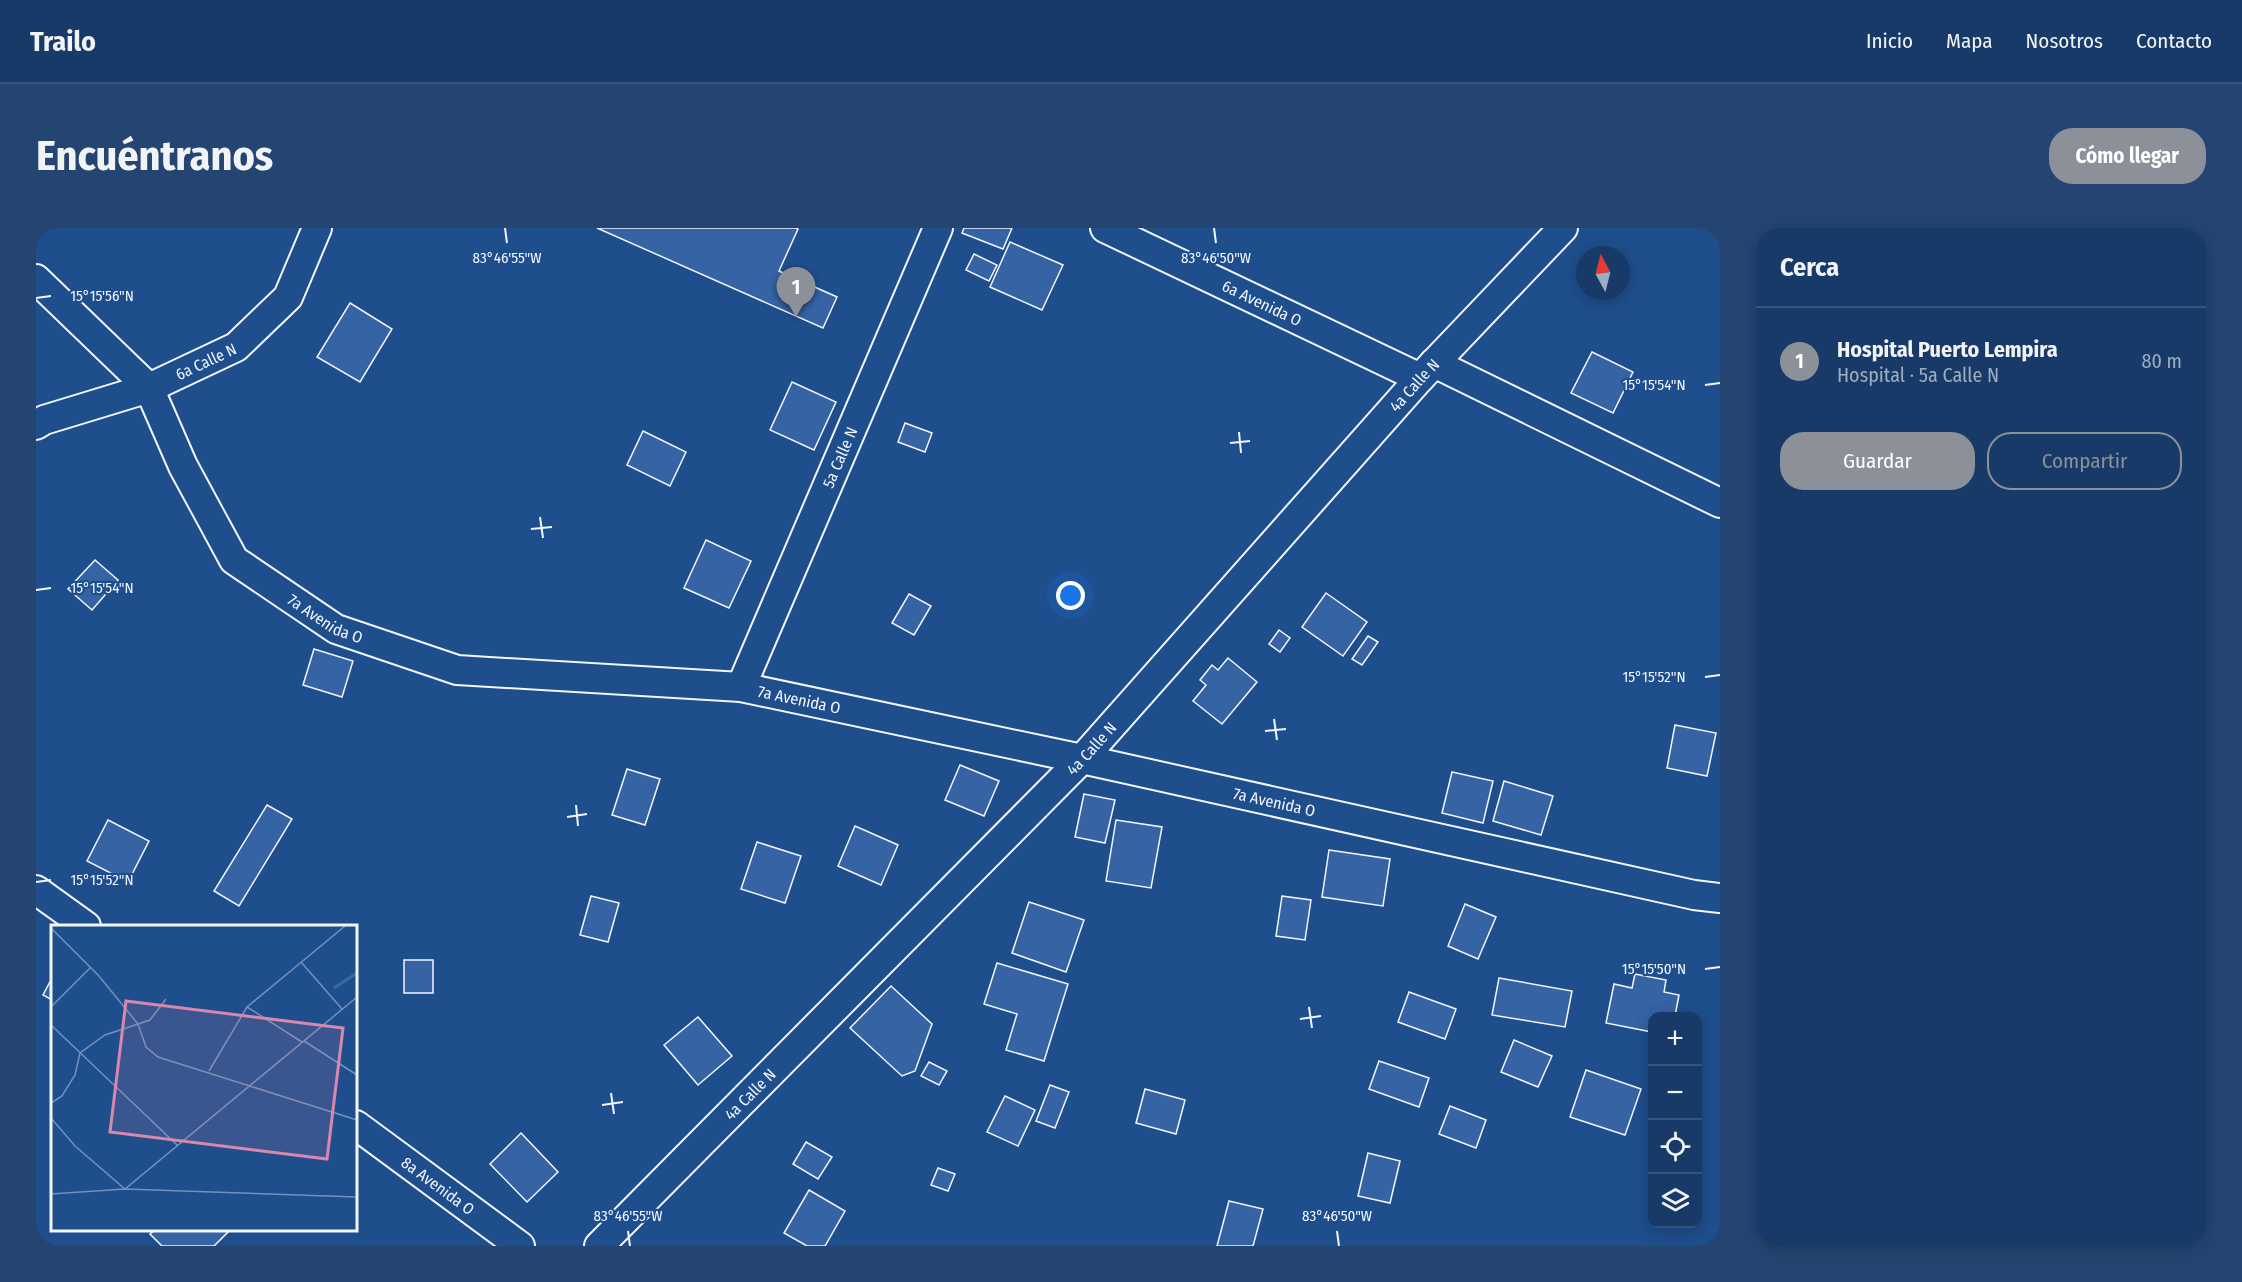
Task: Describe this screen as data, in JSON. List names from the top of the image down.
{
  "streets": {
    "street": [
      "6a Avenida O",
      "6a Calle N",
      "4a Calle N",
      "5a Calle N",
      "7a Avenida O",
      "8a Avenida O"
    ]
  },
  "crossings": [
    ["6a Avenida O", "4a Calle N"],
    ["6a Calle N", "7a Avenida O"],
    ["4a Calle N", "7a Avenida O"],
    ["5a Calle N", "7a Avenida O"]
  ],
  "north": "top",
  "page": {
    "header": "Trailo",
    "nav": [
      "Inicio",
      "Mapa",
      "Nosotros",
      "Contacto"
    ],
    "buttons": [
      "Cómo llegar",
      ["Guardar", "Compartir"]
    ],
    "title": "Encuéntranos",
    "heading": "Cerca",
    "pins": "1",
    "list": [
      {
        "mark": "1",
        "name": "Hospital Puerto Lempira",
        "note": "Hospital · 5a Calle N",
        "value": "80 m"
      }
    ],
    "map_buttons": ["+", "−"]
  },
  "coordinates": [
    "83°46'55\"W",
    "83°46'50\"W",
    "15°15'56\"N",
    "15°15'54\"N",
    "15°15'52\"N",
    "15°15'50\"N"
  ]
}
